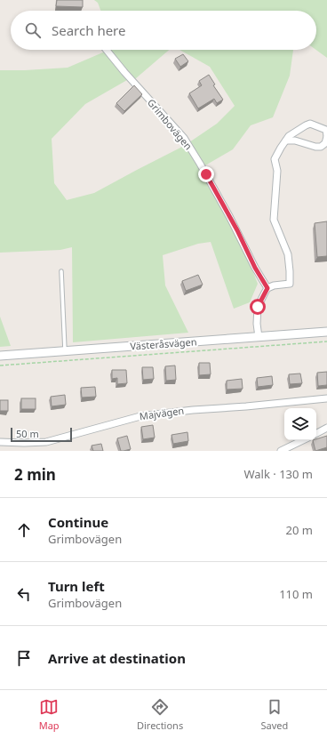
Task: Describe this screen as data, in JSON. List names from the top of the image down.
{
  "streets": {
    "street": ["Grimbovägen", "Västeråsvägen", "Majvägen"]
  },
  "scale_bar": "50 m",
  "page": {
    "search": "Search here",
    "scale": "50 m",
    "heading": ["2 min", "Walk · 130 m"],
    "list": [
      ["Continue", "Grimbovägen", "20 m"],
      ["Turn left", "Grimbovägen", "110 m"],
      "Arrive at destination"
    ],
    "nav": ["Map", "Directions", "Saved"]
  }
}
